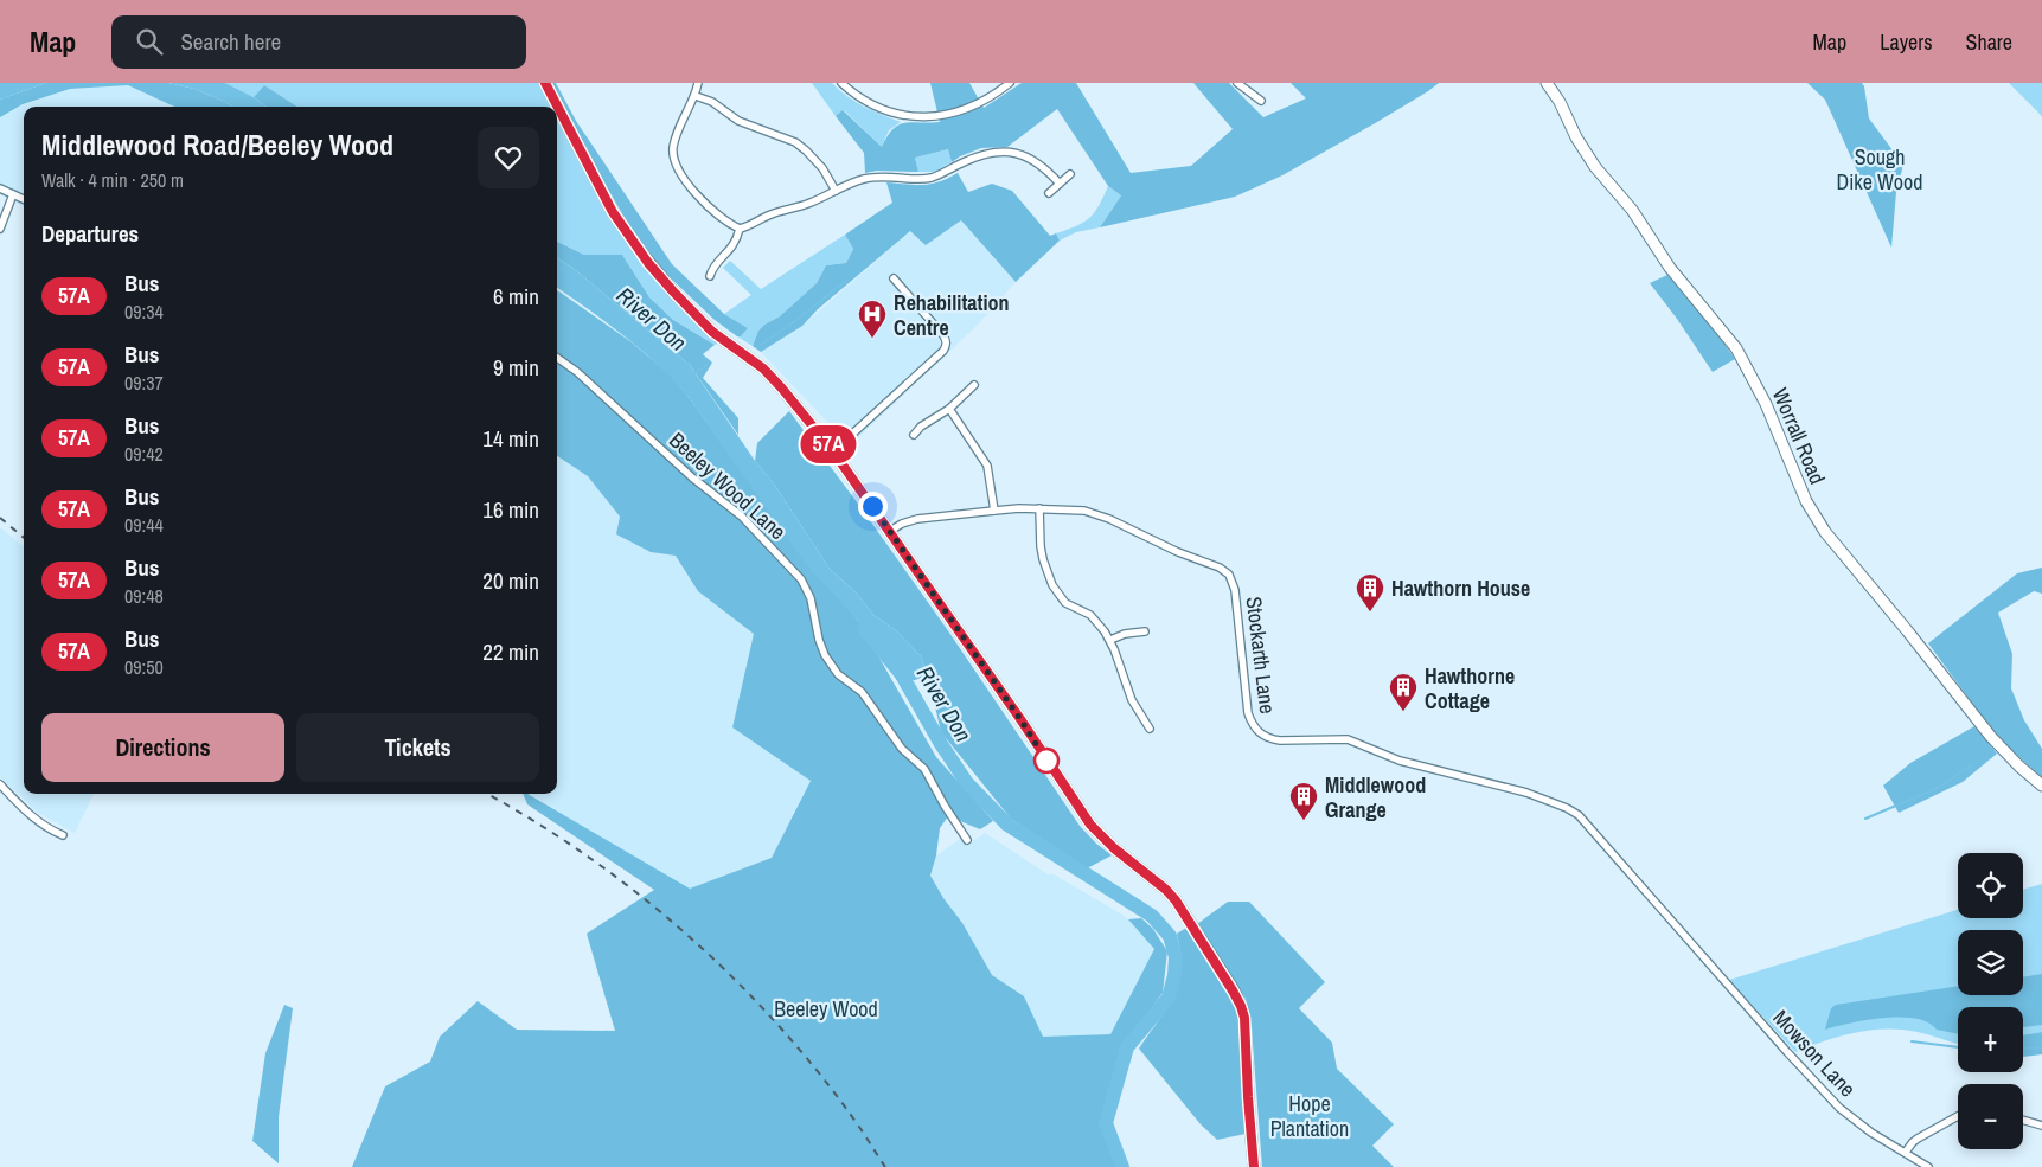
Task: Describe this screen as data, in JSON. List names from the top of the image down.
{
  "streets": {
    "main road": ["Worrall Road"],
    "street": ["Beeley Wood Lane", "Stockarth Lane", "Mowson Lane"]
  },
  "crossings": [
    ["Stockarth Lane", "Mowson Lane"]
  ],
  "water": ["River Don"],
  "parks": ["Sough Dike Wood", "Beeley Wood", "Hope Plantation"],
  "places": {
    "hospital": ["Rehabilitation Centre"],
    "building": ["Hawthorn House", "Hawthorne Cottage", "Middlewood Grange"]
  },
  "lines": ["bus line 57A"],
  "page": {
    "header": "Map",
    "search": "Search here",
    "nav": ["Map", "Layers", "Share"],
    "on_map": "57A",
    "heading": [
      ["Middlewood Road/Beeley Wood", "Walk · 4 min · 250 m"],
      "Departures"
    ],
    "list": [
      {
        "mark": "57A",
        "name": "Bus",
        "note": "09:34",
        "value": "6 min"
      },
      {
        "mark": "57A",
        "name": "Bus",
        "note": "09:37",
        "value": "9 min"
      },
      {
        "mark": "57A",
        "name": "Bus",
        "note": "09:42",
        "value": "14 min"
      },
      {
        "mark": "57A",
        "name": "Bus",
        "note": "09:44",
        "value": "16 min"
      },
      {
        "mark": "57A",
        "name": "Bus",
        "note": "09:48",
        "value": "20 min"
      },
      {
        "mark": "57A",
        "name": "Bus",
        "note": "09:50",
        "value": "22 min"
      }
    ],
    "buttons": ["Directions", "Tickets"],
    "map_buttons": ["+", "−"]
  }
}
